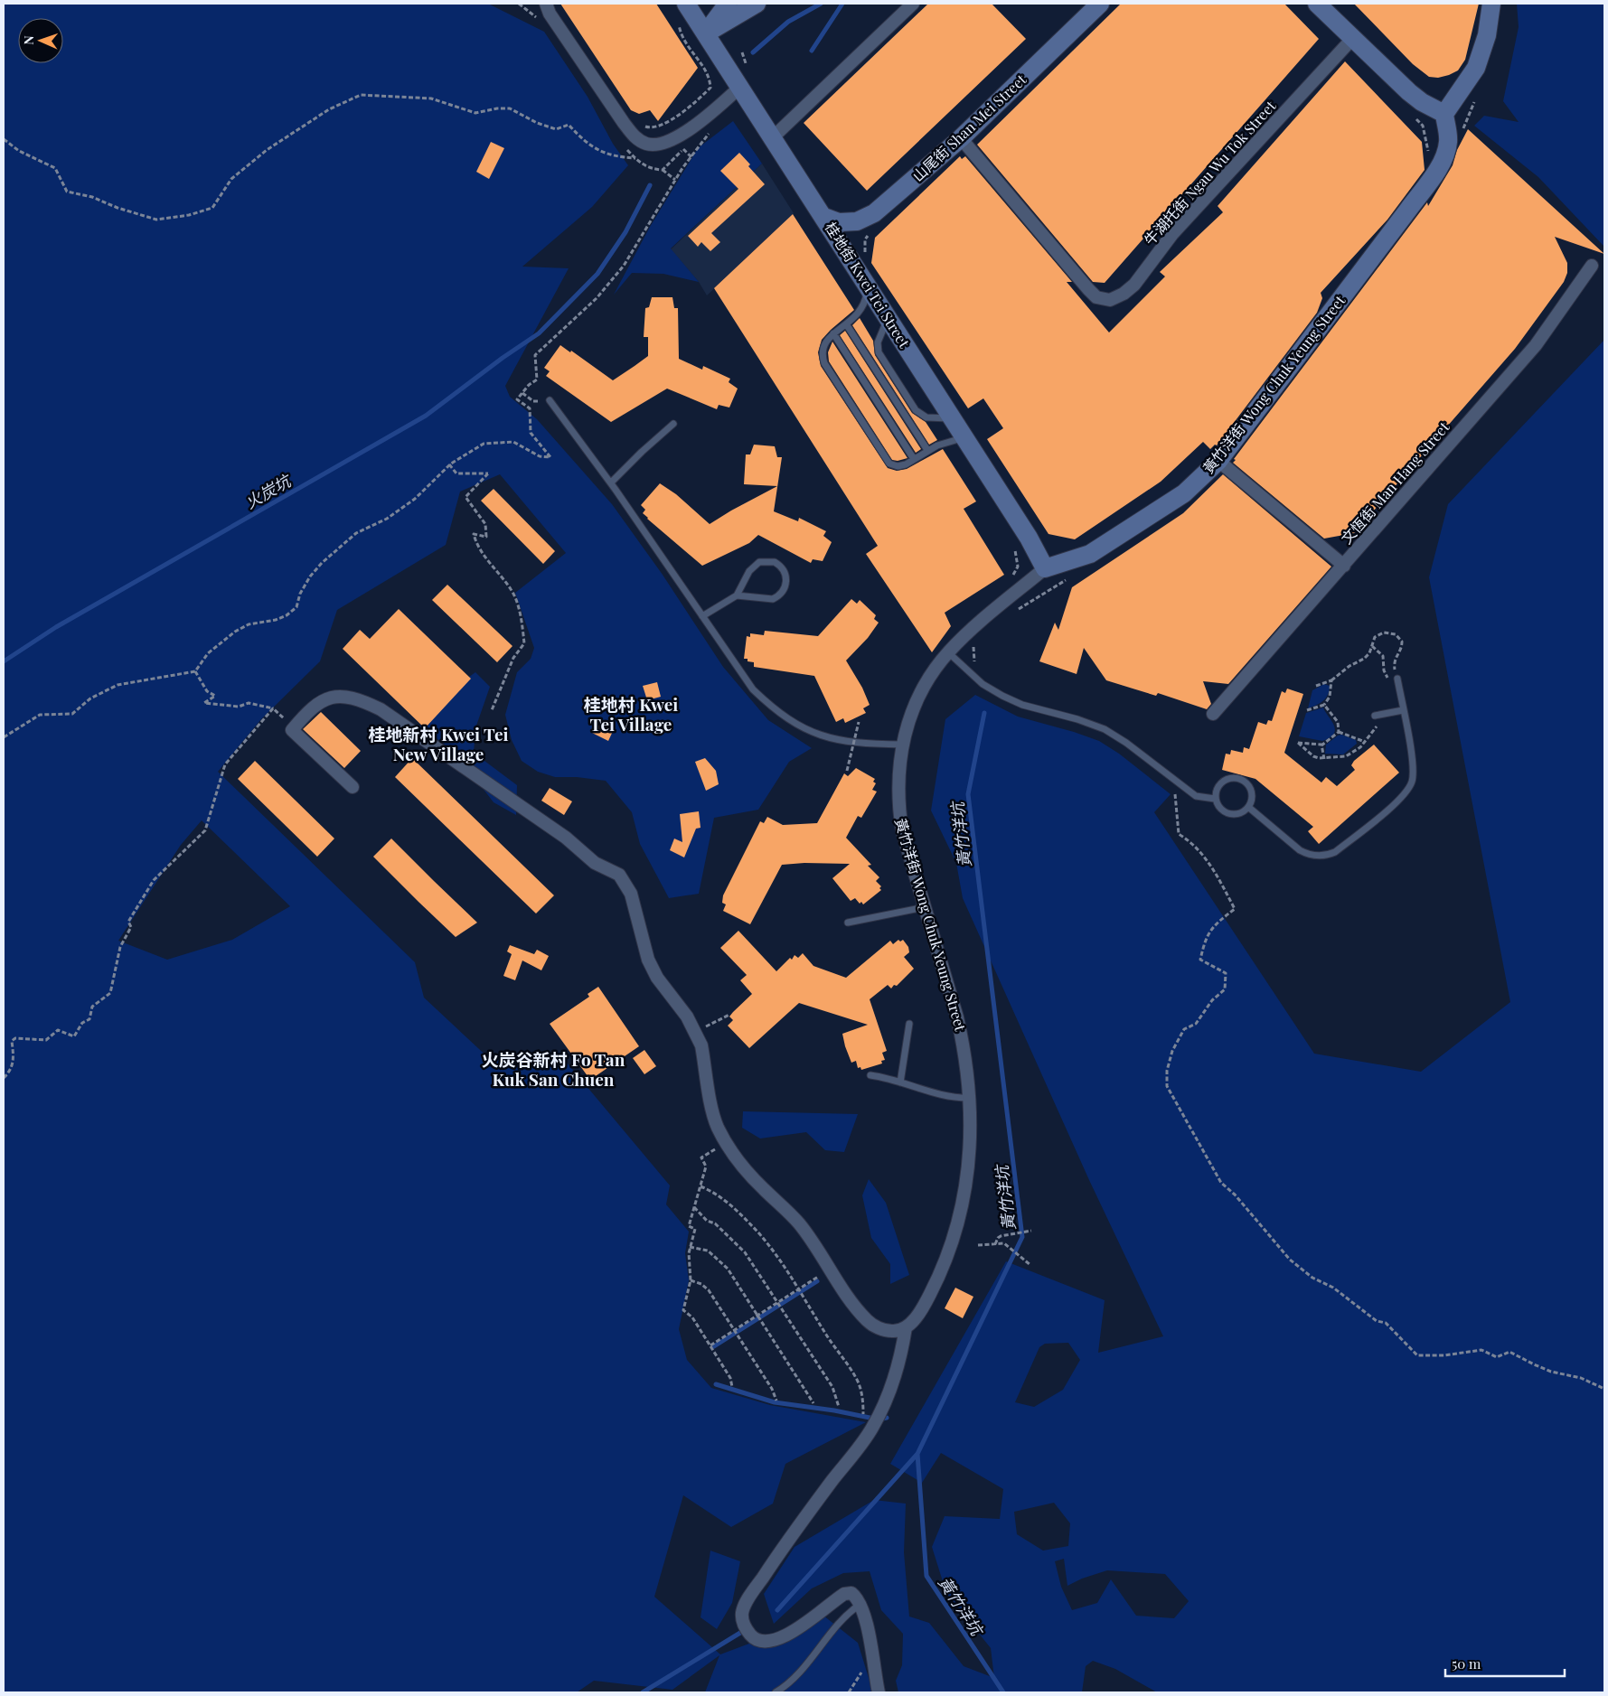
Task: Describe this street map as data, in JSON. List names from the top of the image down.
{
  "streets": {
    "street": [
      "山尾街 Shan Mei Street",
      "牛湖托街 Ngau Wu Tok Street",
      "桂地街 Kwei Tei Street",
      "黃竹洋街 Wong Chuk Yeung Street",
      "文恆街 Man Hang Street"
    ]
  },
  "crossings": [
    ["山尾街 Shan Mei Street", "牛湖托街 Ngau Wu Tok Street"],
    ["山尾街 Shan Mei Street", "桂地街 Kwei Tei Street"],
    ["桂地街 Kwei Tei Street", "黃竹洋街 Wong Chuk Yeung Street"]
  ],
  "districts": ["桂地村 Kwei Tei Village", "桂地新村 Kwei Tei New Village", "火炭谷新村 Fo Tan Kuk San Chuen"],
  "water": ["火炭坑", "黃竹洋坑"],
  "scale_bar": "50 m",
  "north": "left"
}
